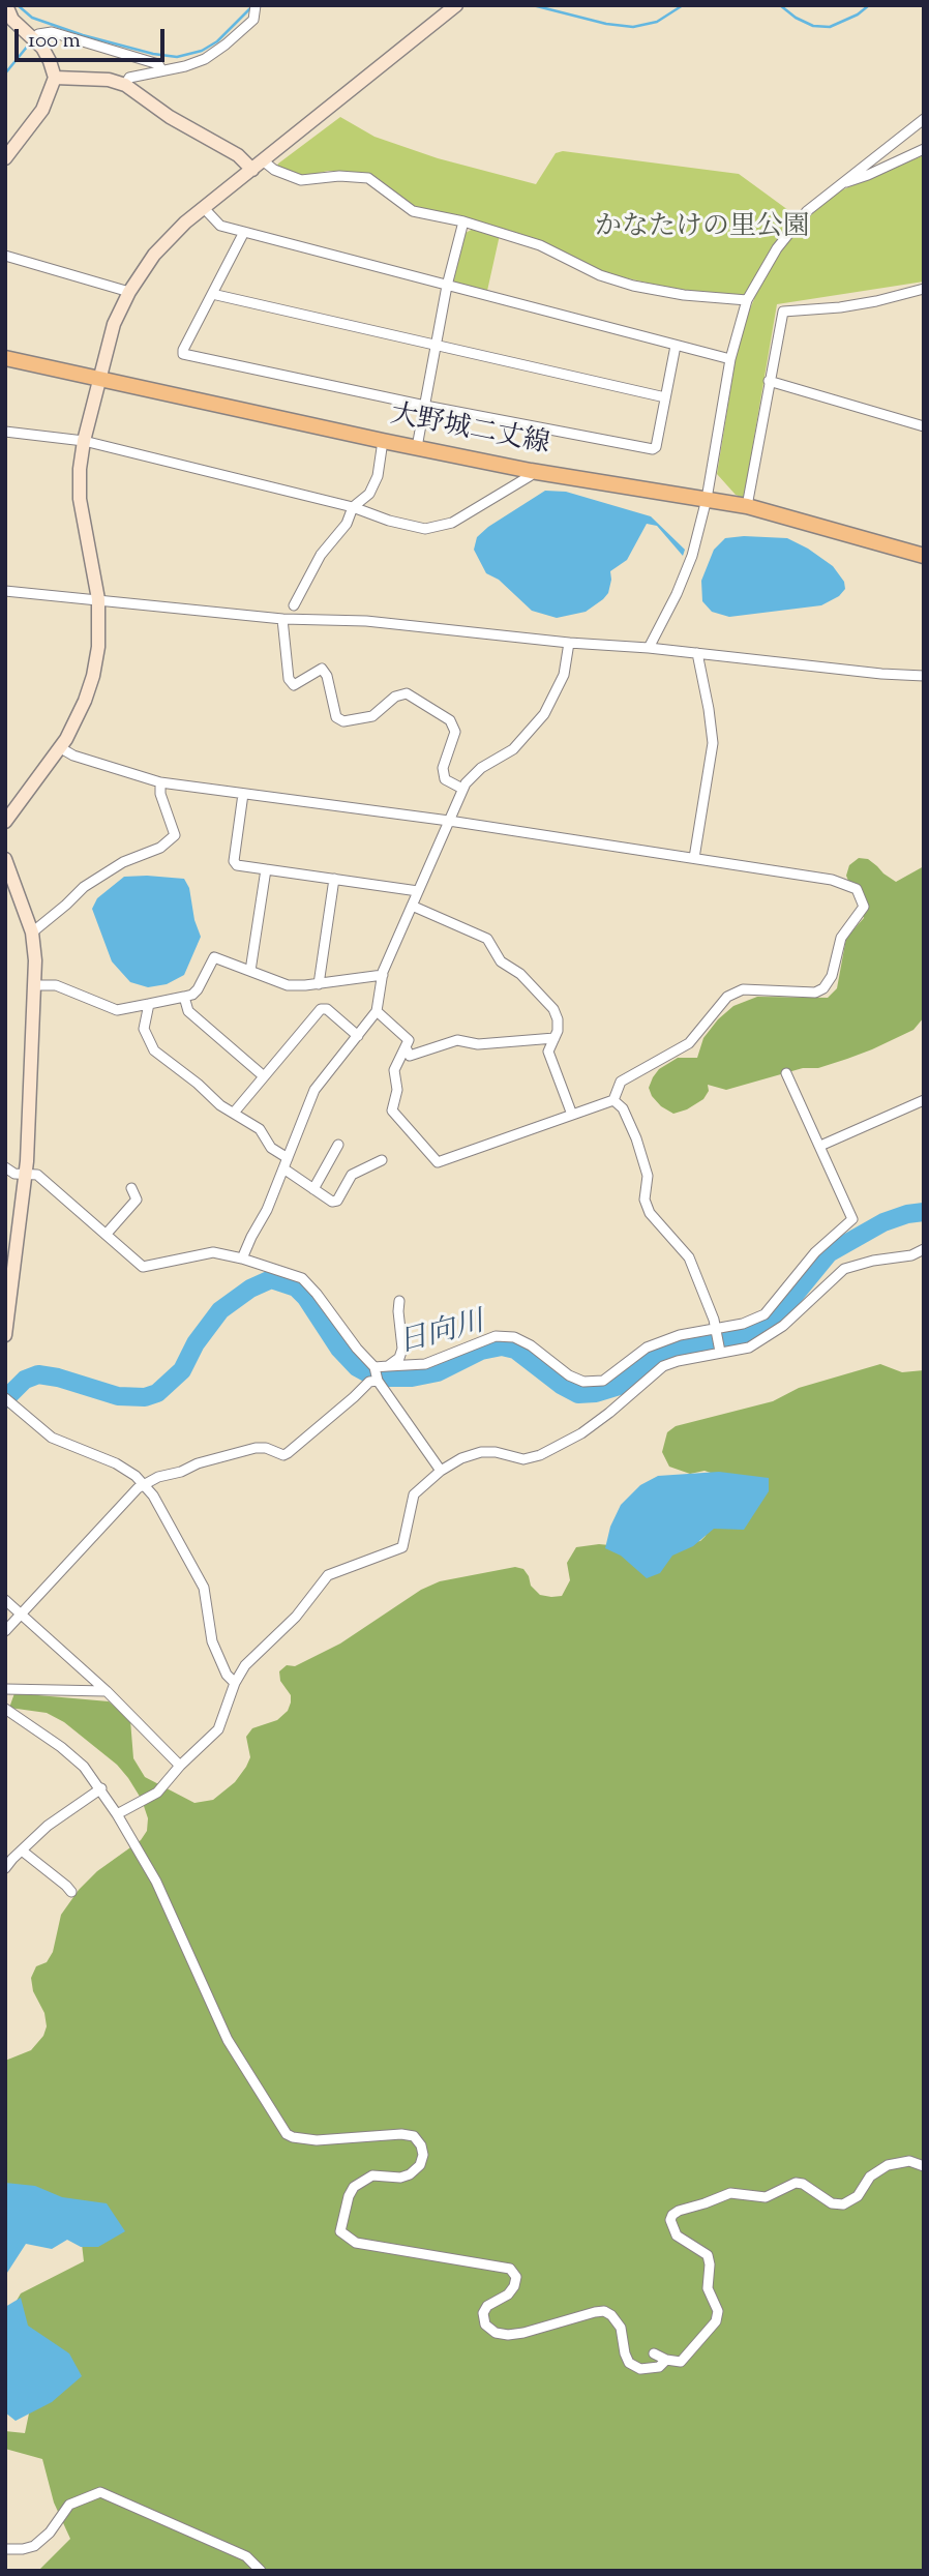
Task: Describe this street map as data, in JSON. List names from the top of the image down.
{
  "streets": {
    "main road": ["大野城二丈線"]
  },
  "water": ["日向川"],
  "parks": ["かなたけの里公園"],
  "scale_bar": "100 m"
}
